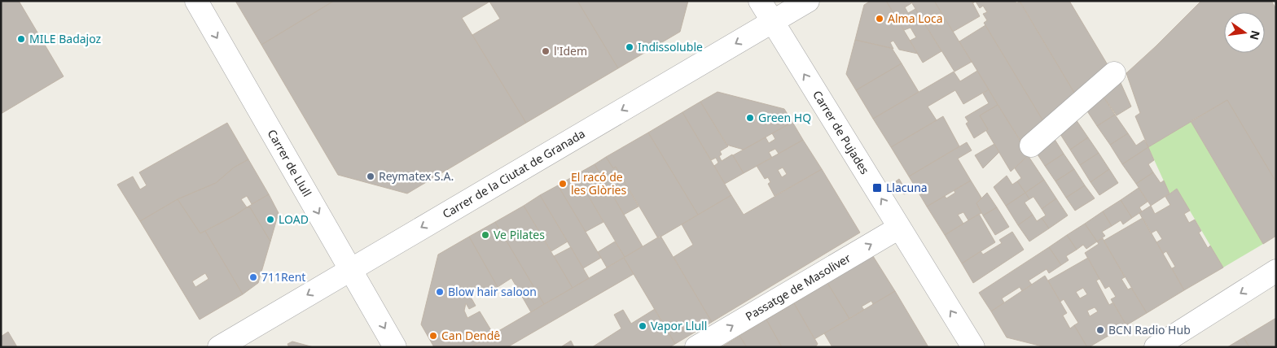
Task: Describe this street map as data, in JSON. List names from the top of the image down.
{
  "streets": {
    "street": [
      "Carrer de Pujades",
      "Carrer de Llull",
      "Carrer de la Ciutat de Granada",
      "Passatge de Masoliver"
    ]
  },
  "crossings": [
    ["Carrer de Pujades", "Carrer de la Ciutat de Granada"],
    ["Carrer de Pujades", "Passatge de Masoliver"],
    ["Carrer de Llull", "Carrer de la Ciutat de Granada"]
  ],
  "one_way": [
    "Carrer de Pujades",
    "Carrer de Llull",
    "Carrer de la Ciutat de Granada",
    "Passatge de Masoliver"
  ],
  "places": {
    "other": [
      "Alma Loca",
      "MILE Badajoz",
      "Indissoluble",
      "l'Idem",
      "Green HQ",
      "Reymatex S.A.",
      "El racó de les Glòries",
      "LOAD",
      "Ve Pilates",
      "711Rent",
      "Blow hair saloon",
      "Vapor Llull",
      "BCN Radio Hub",
      "Can Dendê"
    ],
    "transit": ["Llacuna"]
  },
  "north": "right"
}
